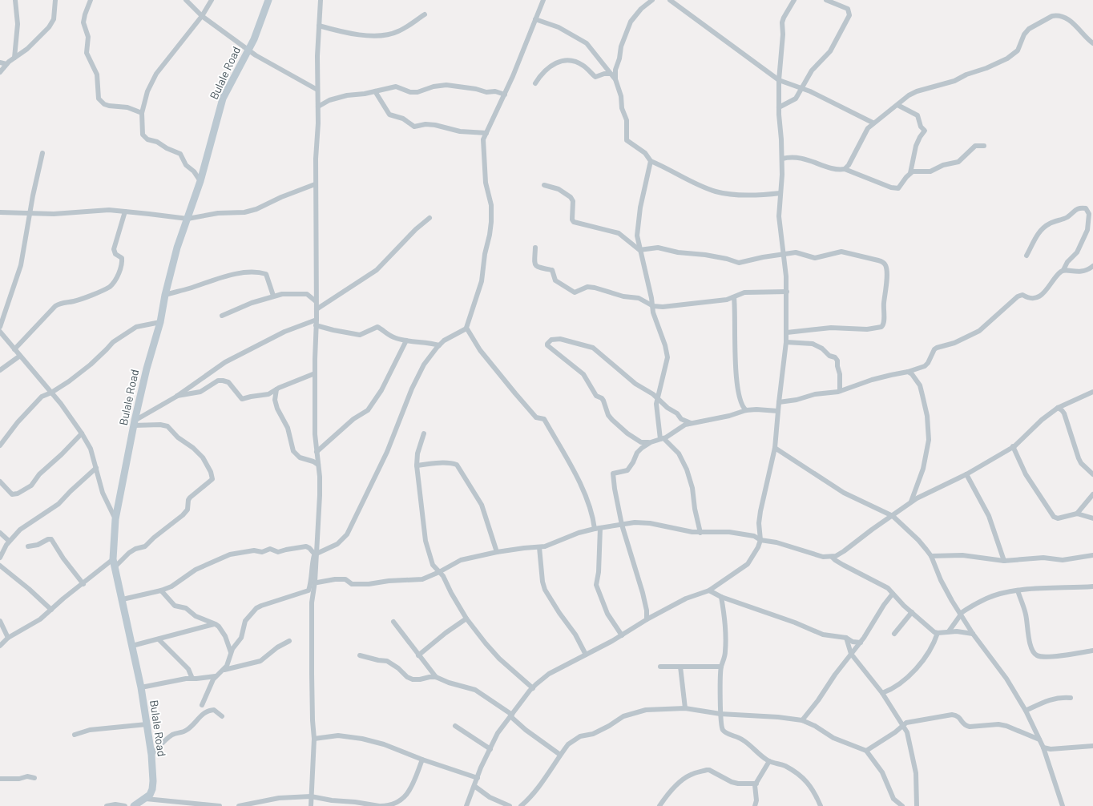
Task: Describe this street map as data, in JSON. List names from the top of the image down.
{
  "streets": {
    "street": ["Bulale Road"]
  }
}
